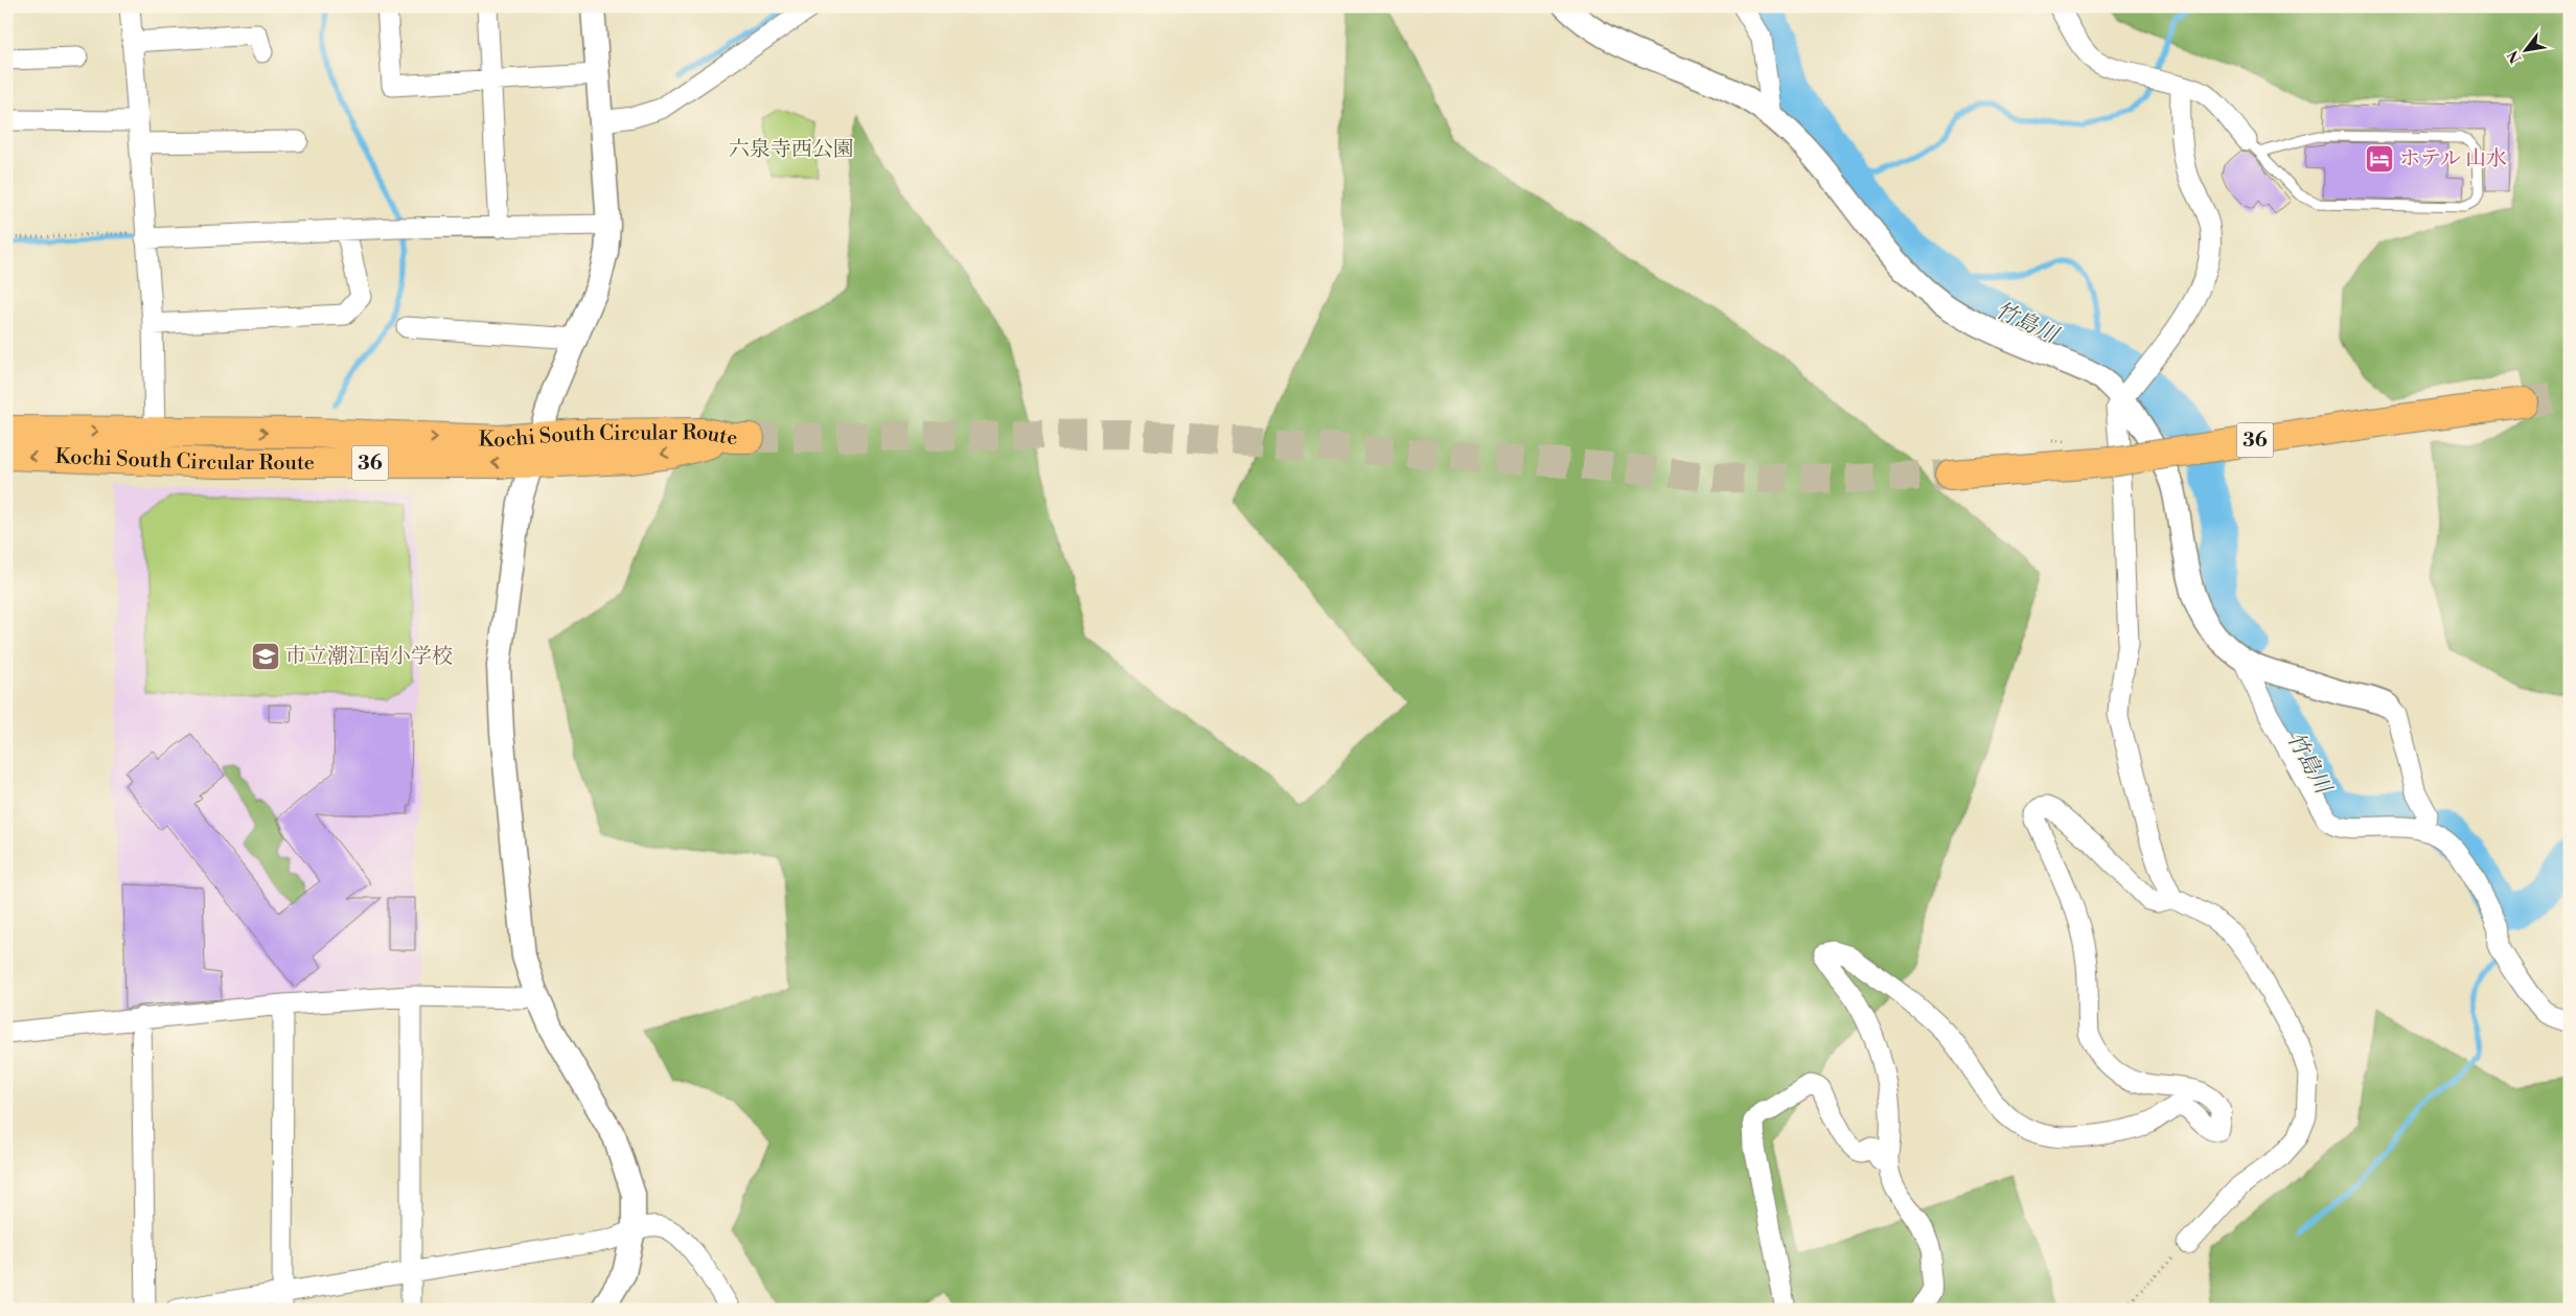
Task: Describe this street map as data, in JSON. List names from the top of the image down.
{
  "streets": {
    "main road": ["Kochi South Circular Route", "36"]
  },
  "water": ["竹島川"],
  "parks": ["六泉寺西公園"],
  "places": {
    "hotel": ["ホテル 山水"],
    "school or university": ["市立潮江南小学校"]
  },
  "north": "bottom left"
}
